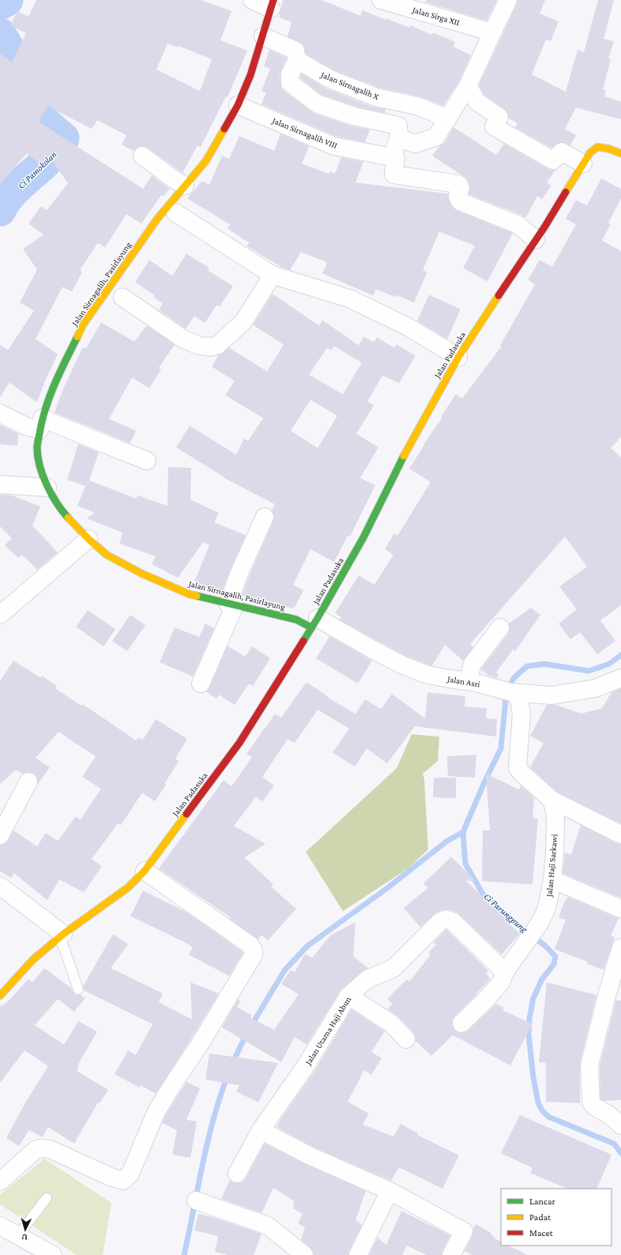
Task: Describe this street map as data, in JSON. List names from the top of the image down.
{
  "streets": {
    "street": [
      "Jalan Sirga XII",
      "Jalan Sirnagalih X",
      "Jalan Sirnagalih VIII",
      "Jalan Sirnagalih, Pasirlayung",
      "Jalan Padasuka",
      "Jalan Asri",
      "Jalan Haji Sarkawi",
      "Jalan Utama Haji Abun"
    ]
  },
  "crossings": [
    ["Jalan Sirnagalih X", "Jalan Sirnagalih, Pasirlayung"],
    ["Jalan Sirnagalih VIII", "Jalan Sirnagalih, Pasirlayung"],
    ["Jalan Sirnagalih, Pasirlayung", "Jalan Padasuka"],
    ["Jalan Sirnagalih, Pasirlayung", "Jalan Asri"],
    ["Jalan Padasuka", "Jalan Asri"],
    ["Jalan Haji Sarkawi", "Jalan Utama Haji Abun"]
  ],
  "water": ["Ci Pamokolan", "Ci Parungpung"],
  "legend": ["Lancar", "Padat", "Macet"],
  "north": "bottom"
}
